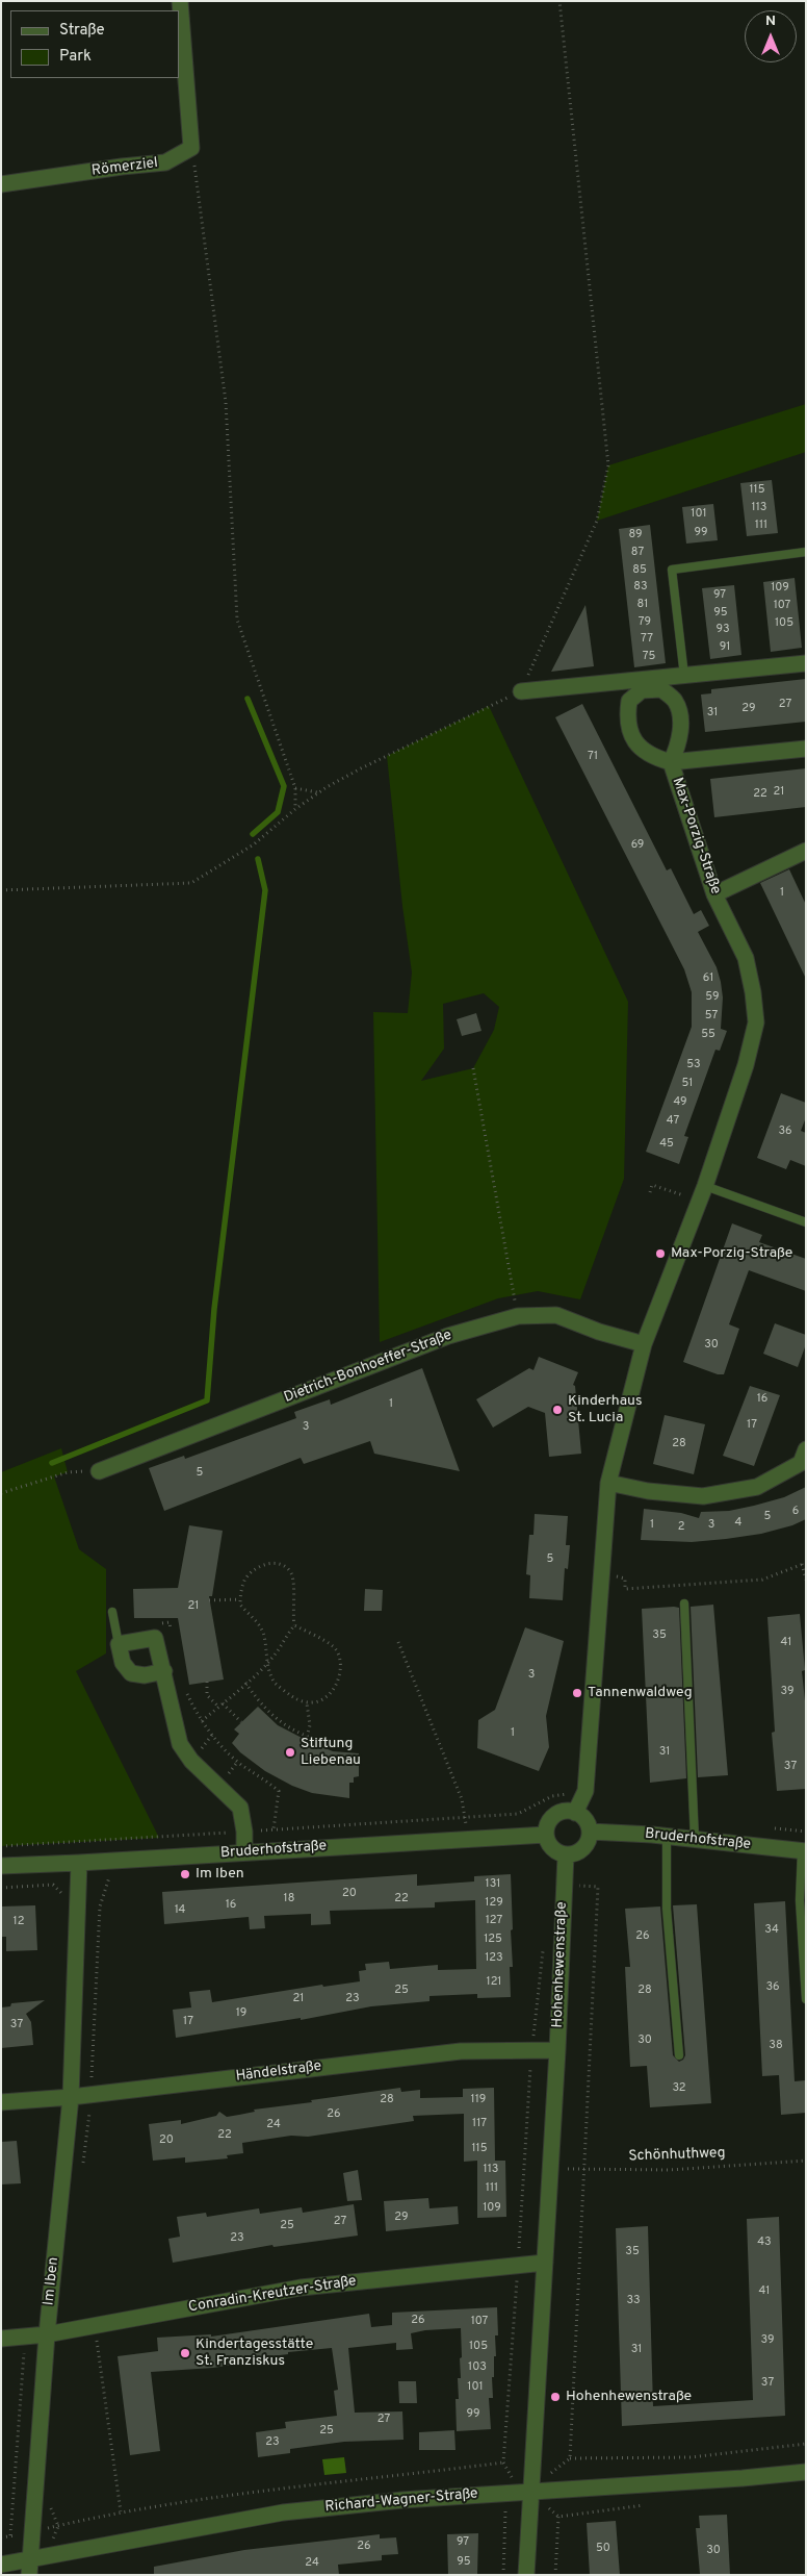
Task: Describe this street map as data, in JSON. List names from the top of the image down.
{
  "streets": {
    "street": [
      "Römerziel",
      "Max-Porzig-Straße",
      "Dietrich-Bonhoeffer-Straße",
      "Bruderhofstraße",
      "Hohenhewenstraße",
      "Händelstraße",
      "Im Iben",
      "Conradin-Kreutzer-Straße",
      "Richard-Wagner-Straße"
    ],
    "path": ["Schönhuthweg"]
  },
  "crossings": [
    ["Max-Porzig-Straße", "Dietrich-Bonhoeffer-Straße"],
    ["Max-Porzig-Straße", "Bruderhofstraße"],
    ["Max-Porzig-Straße", "Hohenhewenstraße"],
    ["Bruderhofstraße", "Hohenhewenstraße"],
    ["Bruderhofstraße", "Im Iben"],
    ["Hohenhewenstraße", "Händelstraße"],
    ["Hohenhewenstraße", "Schönhuthweg"],
    ["Hohenhewenstraße", "Conradin-Kreutzer-Straße"],
    ["Hohenhewenstraße", "Richard-Wagner-Straße"],
    ["Händelstraße", "Im Iben"],
    ["Im Iben", "Conradin-Kreutzer-Straße"],
    ["Im Iben", "Richard-Wagner-Straße"]
  ],
  "places": [
    "Max-Porzig-Straße",
    "Kinderhaus St. Lucia",
    "Tannenwaldweg",
    "Stiftung Liebenau",
    "Im Iben",
    "Kindertagesstätte St. Franziskus",
    "Hohenhewenstraße"
  ],
  "house_numbers": [
    "115",
    "113",
    "101",
    "111",
    "99",
    "89",
    "87",
    "85",
    "83",
    "109",
    "97",
    "81",
    "107",
    "95",
    "79",
    "105",
    "93",
    "77",
    "91",
    "75",
    "27",
    "29",
    "31",
    "71",
    "21",
    "22",
    "69",
    "1",
    "61",
    "59",
    "57",
    "55",
    "53",
    "51",
    "49",
    "47",
    "36",
    "45",
    "30",
    "16",
    "1",
    "17",
    "3",
    "28",
    "5",
    "6",
    "5",
    "4",
    "1",
    "3",
    "2",
    "5",
    "21",
    "35",
    "41",
    "3",
    "39",
    "1",
    "31",
    "37",
    "131",
    "20",
    "18",
    "22",
    "129",
    "16",
    "14",
    "127",
    "12",
    "34",
    "26",
    "125",
    "123",
    "121",
    "36",
    "25",
    "28",
    "21",
    "23",
    "19",
    "17",
    "37",
    "30",
    "38",
    "32",
    "28",
    "119",
    "26",
    "117",
    "24",
    "22",
    "20",
    "115",
    "113",
    "111",
    "109",
    "29",
    "27",
    "25",
    "23",
    "43",
    "35",
    "41",
    "33",
    "26",
    "107",
    "39",
    "105",
    "31",
    "103",
    "37",
    "101",
    "99",
    "27",
    "25",
    "23",
    "97",
    "26",
    "50",
    "30",
    "95",
    "24"
  ],
  "legend": ["Straße", "Park"],
  "north": "top"
}
